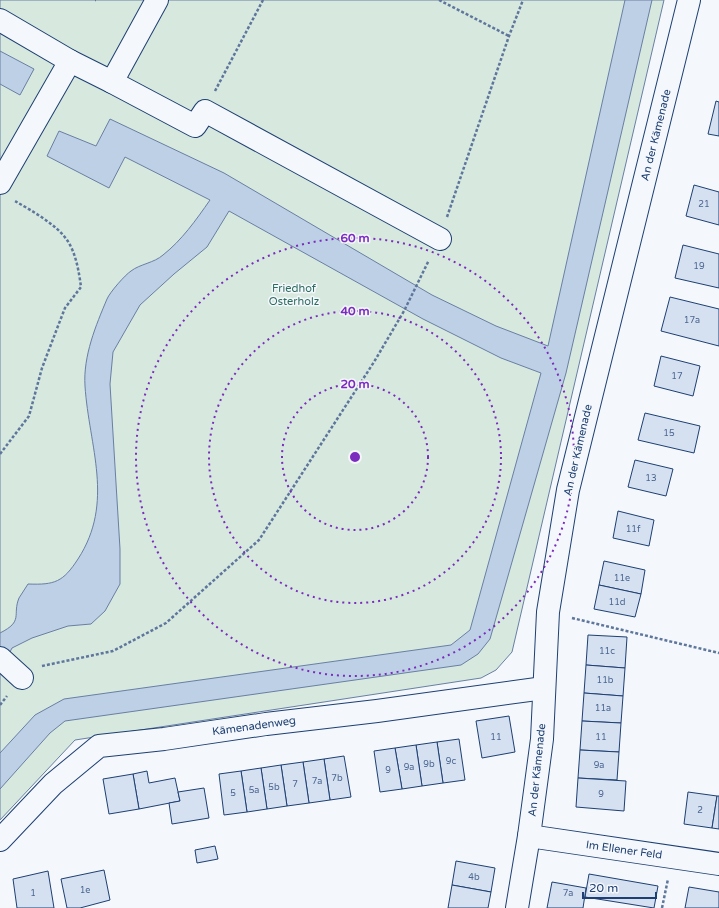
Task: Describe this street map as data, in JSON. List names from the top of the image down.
{
  "streets": {
    "street": ["An der Kämenade", "Kämenadenweg", "Im Ellener Feld"]
  },
  "crossings": [
    ["An der Kämenade", "Kämenadenweg"],
    ["An der Kämenade", "Im Ellener Feld"]
  ],
  "parks": ["Friedhof Osterholz"],
  "house_numbers": [
    "21",
    "19",
    "17a",
    "17",
    "15",
    "13",
    "11f",
    "11e",
    "11d",
    "11c",
    "11b",
    "11a",
    "11",
    "11",
    "9c",
    "9b",
    "9a",
    "9a",
    "9",
    "7b",
    "7a",
    "7",
    "5b",
    "5a",
    "5",
    "9",
    "2",
    "4b",
    "1e",
    "1",
    "7a"
  ],
  "scale_bar": "20 m",
  "rings": ["60 m", "40 m", "20 m"]
}
